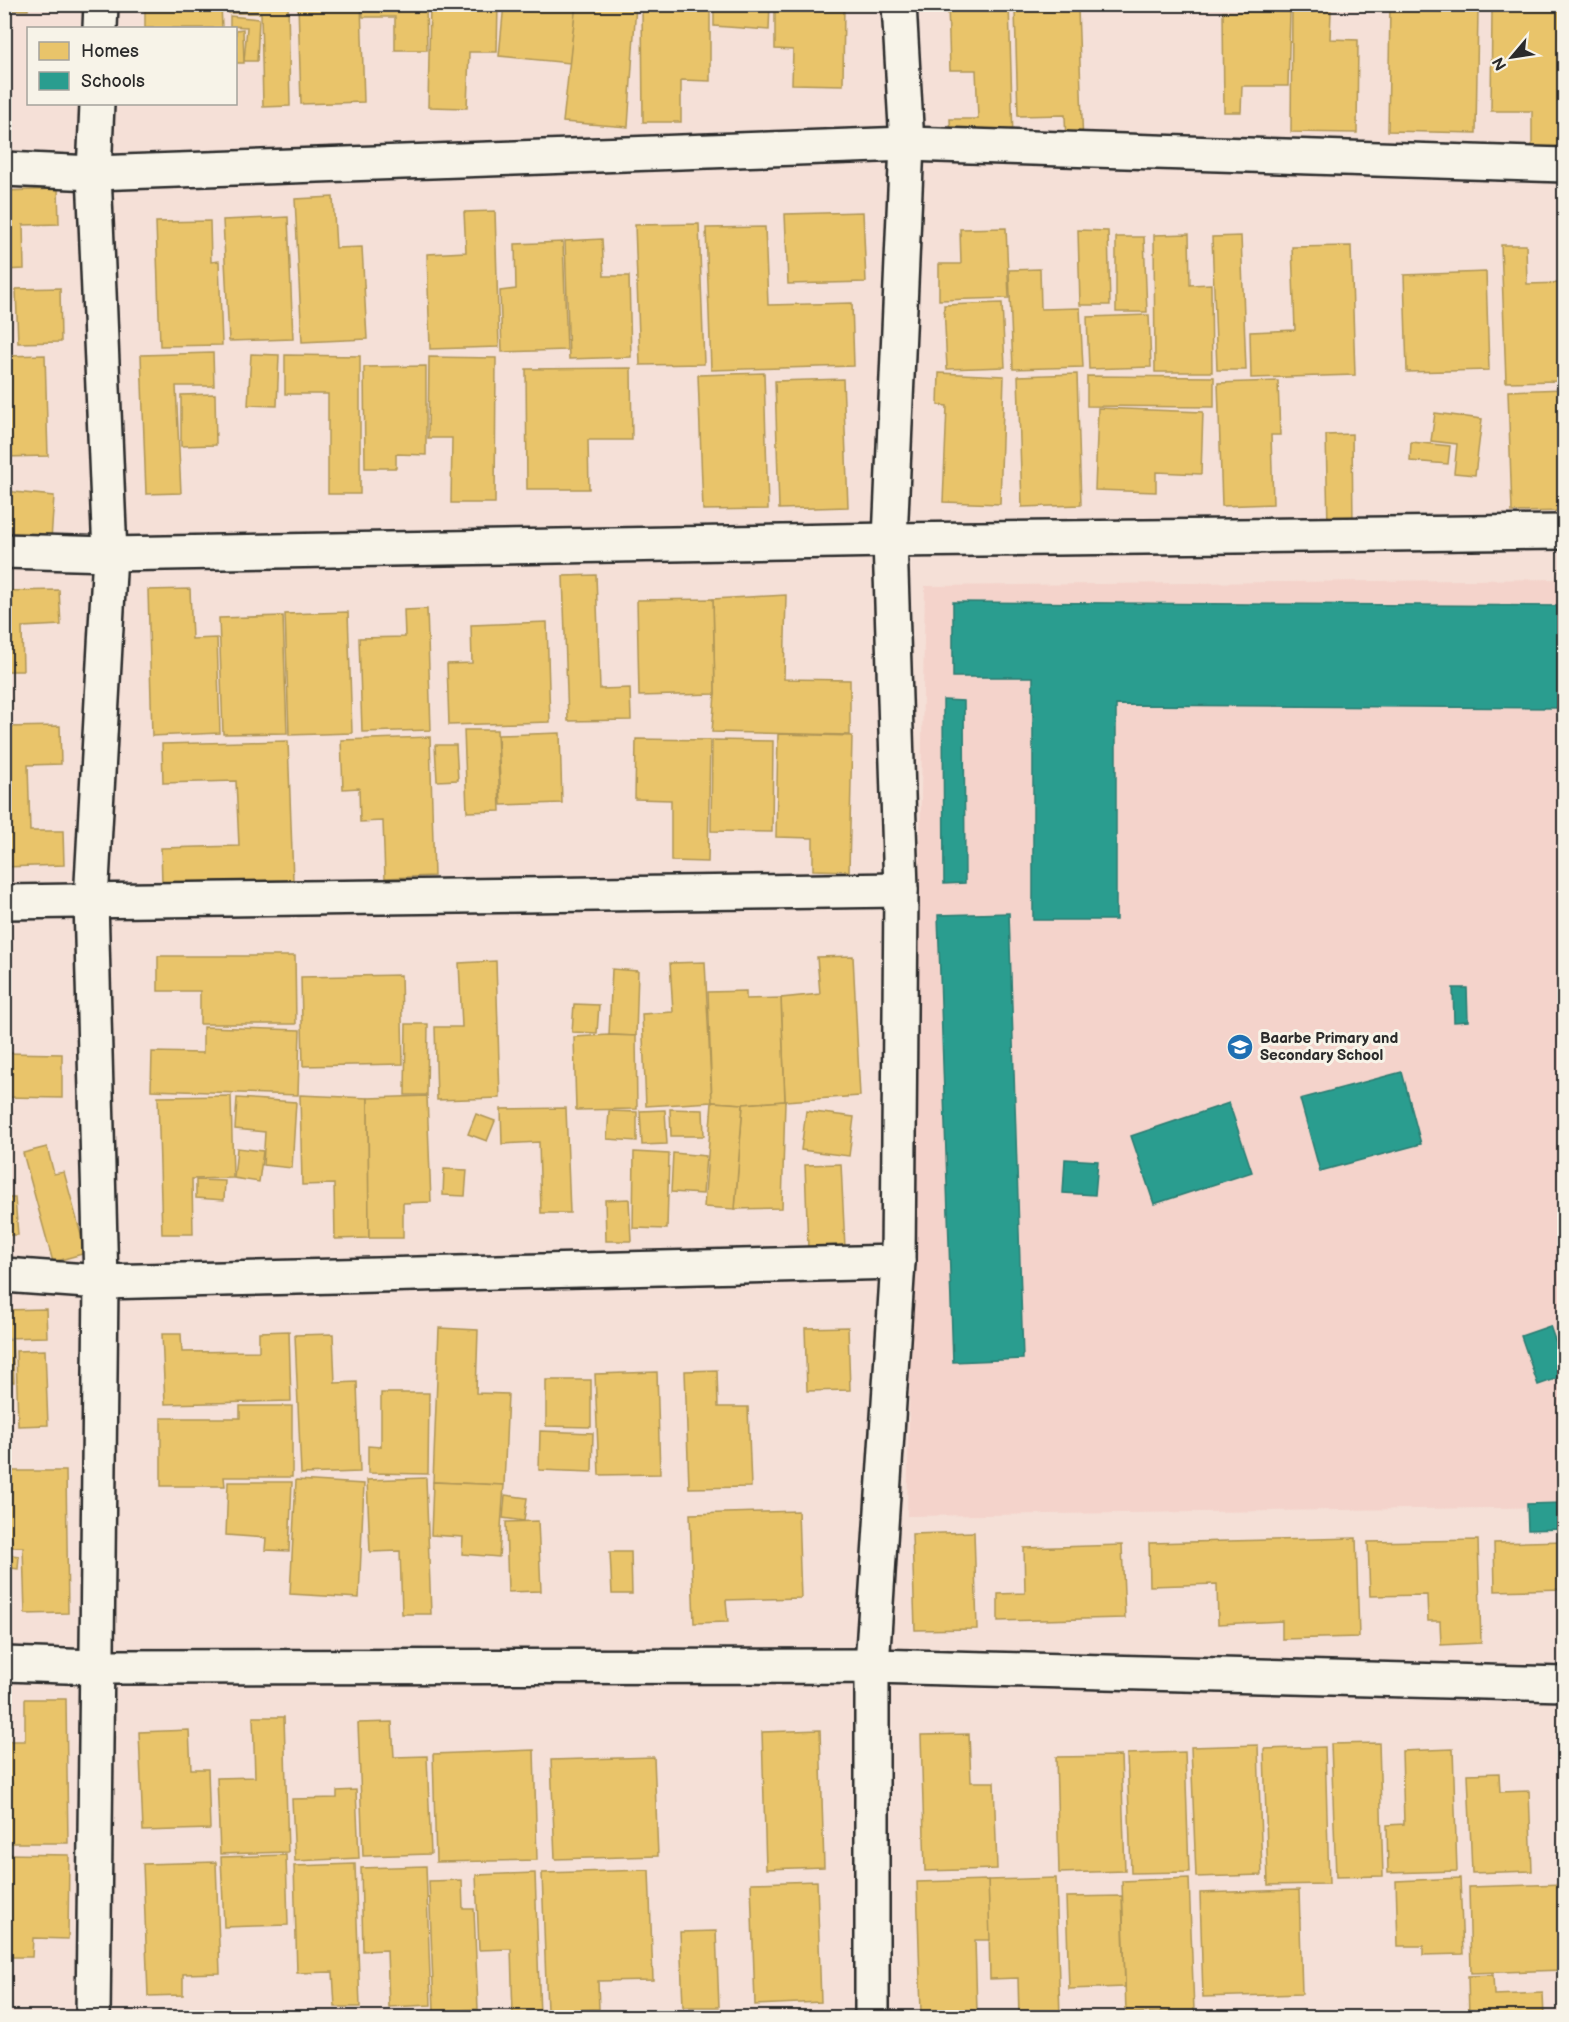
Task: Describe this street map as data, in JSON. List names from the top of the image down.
{
  "places": {
    "school or university": ["Baarbe Primary and Secondary School"]
  },
  "legend": ["Homes", "Schools"],
  "north": "bottom left"
}
